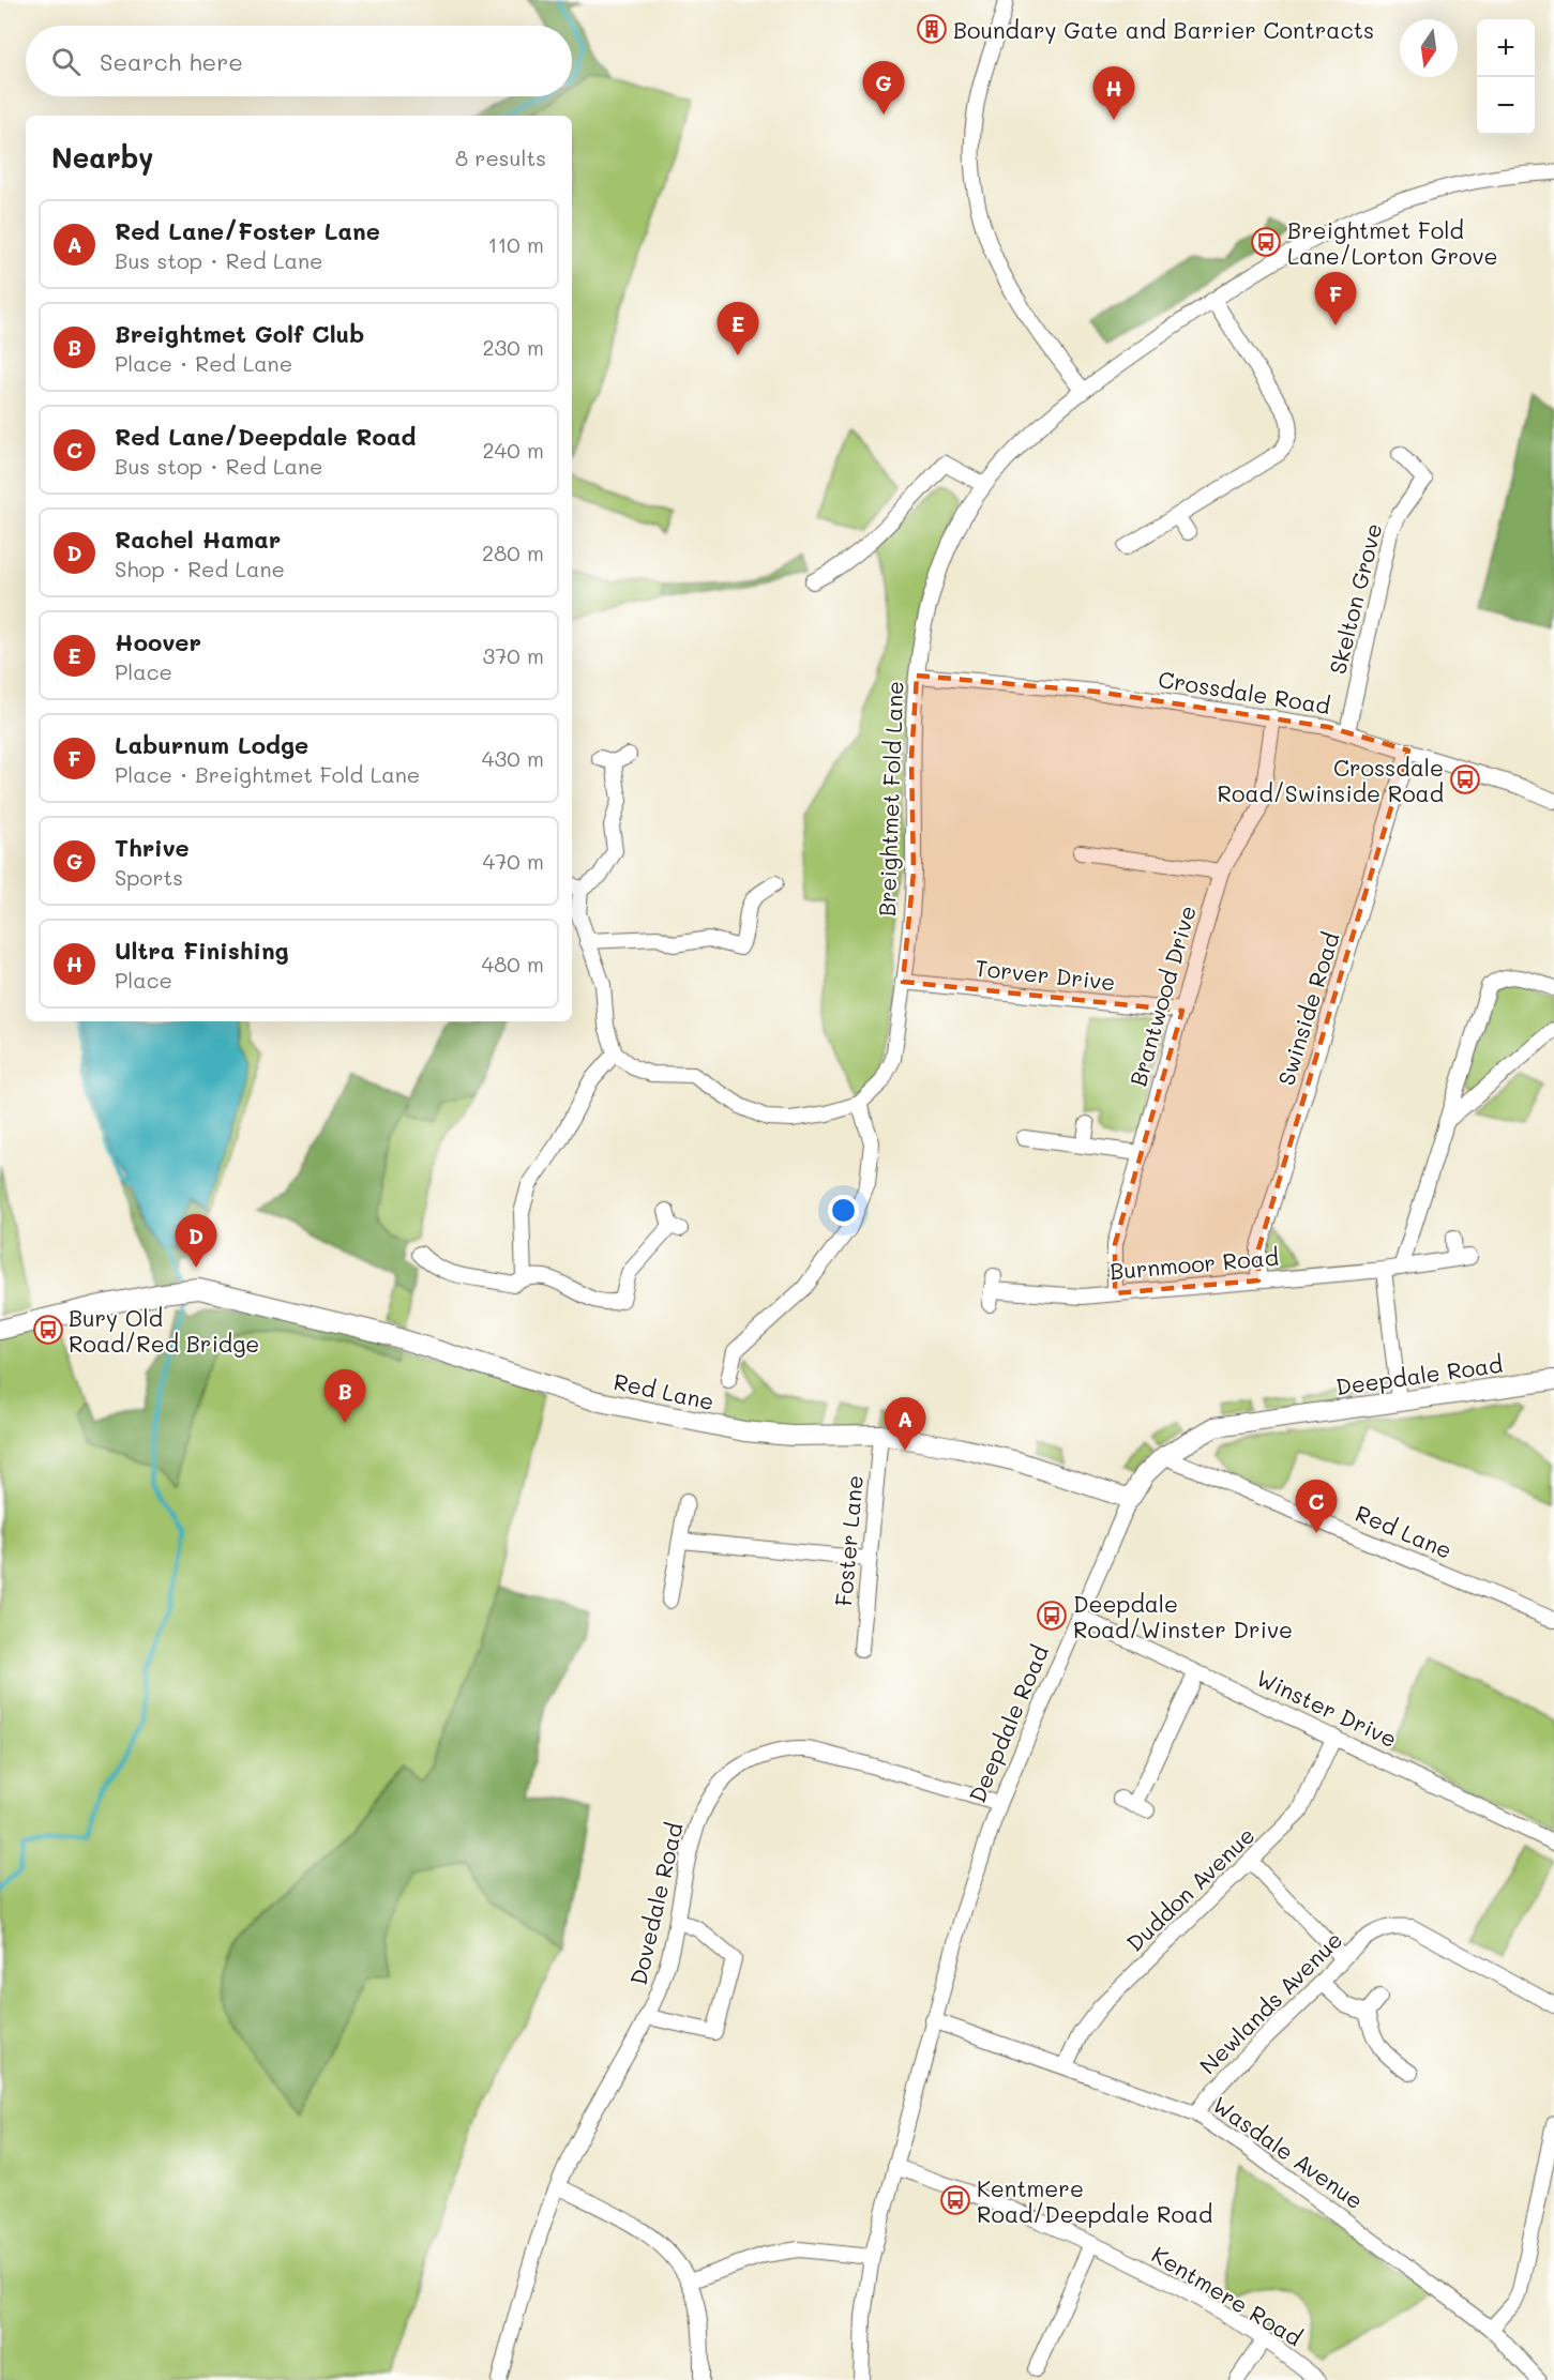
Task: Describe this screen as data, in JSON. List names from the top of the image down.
{
  "streets": {
    "street": [
      "Skelton Grove",
      "Crossdale Road",
      "Breightmet Fold Lane",
      "Torver Drive",
      "Brantwood Drive",
      "Swinside Road",
      "Burnmoor Road",
      "Deepdale Road",
      "Red Lane",
      "Foster Lane",
      "Winster Drive",
      "Duddon Avenue",
      "Dovedale Road",
      "Newlands Avenue",
      "Wasdale Avenue",
      "Kentmere Road"
    ]
  },
  "crossings": [
    ["Skelton Grove", "Crossdale Road"],
    ["Crossdale Road", "Breightmet Fold Lane"],
    ["Crossdale Road", "Brantwood Drive"],
    ["Crossdale Road", "Swinside Road"],
    ["Breightmet Fold Lane", "Torver Drive"],
    ["Torver Drive", "Brantwood Drive"],
    ["Brantwood Drive", "Burnmoor Road"],
    ["Swinside Road", "Burnmoor Road"],
    ["Deepdale Road", "Red Lane"],
    ["Deepdale Road", "Winster Drive"],
    ["Deepdale Road", "Dovedale Road"],
    ["Deepdale Road", "Wasdale Avenue"],
    ["Deepdale Road", "Kentmere Road"],
    ["Red Lane", "Foster Lane"],
    ["Winster Drive", "Duddon Avenue"],
    ["Duddon Avenue", "Wasdale Avenue"],
    ["Newlands Avenue", "Wasdale Avenue"]
  ],
  "places": {
    "building": ["Boundary Gate and Barrier Contracts"],
    "bus stop": [
      "Breightmet Fold Lane/Lorton Grove",
      "Crossdale Road/Swinside Road",
      "Bury Old Road/Red Bridge",
      "Deepdale Road/Winster Drive",
      "Kentmere Road/Deepdale Road"
    ]
  },
  "north": "bottom",
  "page": {
    "map_buttons": ["+", "−"],
    "search": "Search here",
    "pins": [
      "G",
      "H",
      "F",
      "E",
      "D",
      "B",
      "A",
      "C"
    ],
    "heading": ["Nearby", "8 results"],
    "list": [
      {
        "mark": "A",
        "name": "Red Lane/Foster Lane",
        "note": "Bus stop · Red Lane",
        "value": "110 m"
      },
      {
        "mark": "B",
        "name": "Breightmet Golf Club",
        "note": "Place · Red Lane",
        "value": "230 m"
      },
      {
        "mark": "C",
        "name": "Red Lane/Deepdale Road",
        "note": "Bus stop · Red Lane",
        "value": "240 m"
      },
      {
        "mark": "D",
        "name": "Rachel Hamar",
        "note": "Shop · Red Lane",
        "value": "280 m"
      },
      {
        "mark": "E",
        "name": "Hoover",
        "note": "Place",
        "value": "370 m"
      },
      {
        "mark": "F",
        "name": "Laburnum Lodge",
        "note": "Place · Breightmet Fold Lane",
        "value": "430 m"
      },
      {
        "mark": "G",
        "name": "Thrive",
        "note": "Sports",
        "value": "470 m"
      },
      {
        "mark": "H",
        "name": "Ultra Finishing",
        "note": "Place",
        "value": "480 m"
      }
    ]
  }
}
